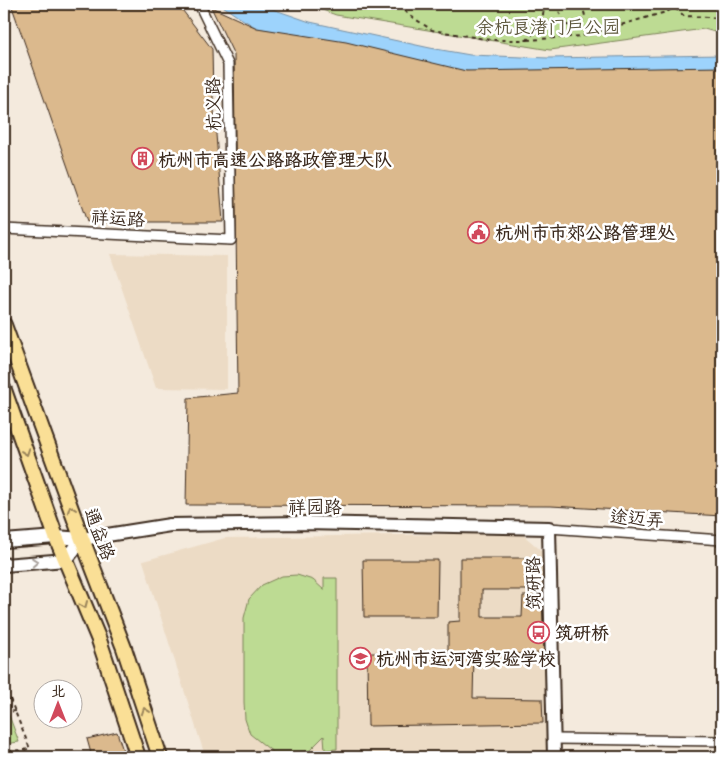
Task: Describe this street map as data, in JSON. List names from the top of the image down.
{
  "streets": {
    "main road": ["通益路"],
    "street": [
      "杭义路",
      "祥运路",
      "祥园路",
      "途迈弄",
      "筑研路"
    ]
  },
  "crossings": [
    ["杭义路", "祥运路"],
    ["祥园路", "途迈弄"],
    ["祥园路", "通益路"],
    ["祥园路", "筑研路"],
    ["途迈弄", "筑研路"]
  ],
  "parks": ["余杭良渚门户公园"],
  "places": {
    "building": ["杭州市高速公路路政管理大队"],
    "public building": ["杭州市市郊公路管理处"],
    "bus stop": ["筑研桥"],
    "school or university": ["杭州市运河湾实验学校"]
  },
  "north": "top"
}
